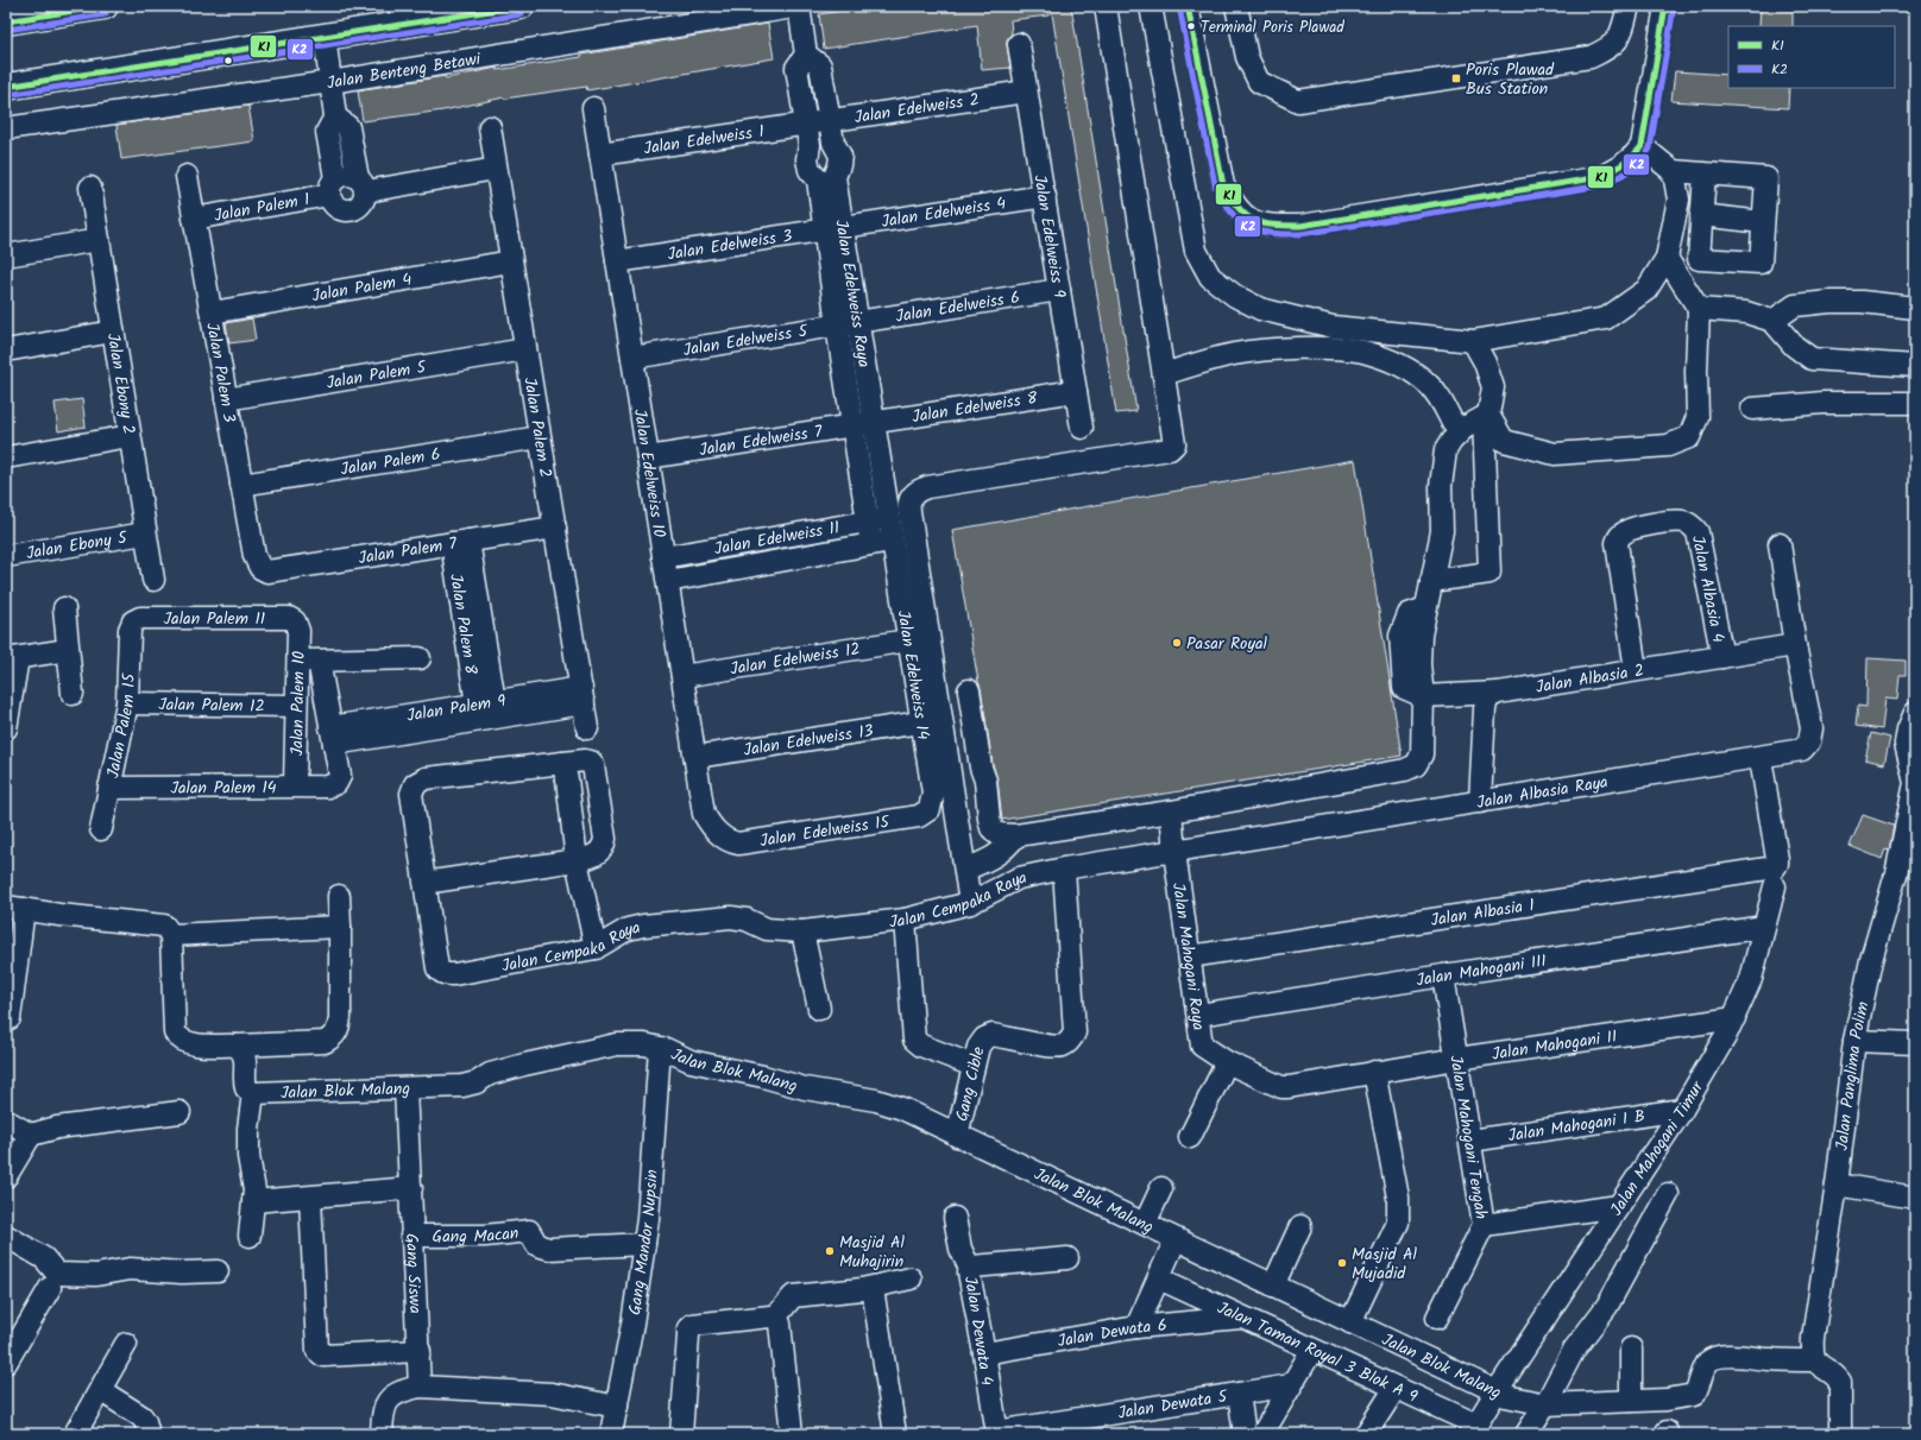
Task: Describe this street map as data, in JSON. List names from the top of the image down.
{
  "streets": {
    "street": [
      "Jalan Benteng Betawi",
      "Jalan Edelweiss 2",
      "Jalan Edelweiss 1",
      "Jalan Palem 1",
      "Jalan Edelweiss 4",
      "Jalan Edelweiss 9",
      "Jalan Edelweiss 3",
      "Jalan Palem 4",
      "Jalan Edelweiss Raya",
      "Jalan Edelweiss 6",
      "Jalan Edelweiss 5",
      "Jalan Palem 3",
      "Jalan Palem 5",
      "Jalan Ebony 2",
      "Jalan Edelweiss 8",
      "Jalan Palem 2",
      "Jalan Edelweiss 7",
      "Jalan Palem 6",
      "Jalan Edelweiss 10",
      "Jalan Edelweiss 11",
      "Jalan Ebony 5",
      "Jalan Palem 7",
      "Jalan Albasia 4",
      "Jalan Palem 11",
      "Jalan Palem 8",
      "Jalan Edelweiss 12",
      "Jalan Edelweiss 14",
      "Jalan Albasia 2",
      "Jalan Palem 10",
      "Jalan Palem 12",
      "Jalan Palem 9",
      "Jalan Palem 15",
      "Jalan Edelweiss 13",
      "Jalan Palem 14",
      "Jalan Albasia Raya",
      "Jalan Edelweiss 15",
      "Jalan Cempaka Raya",
      "Jalan Albasia 1",
      "Jalan Mahogani Raya",
      "Jalan Mahogani III",
      "Jalan Mahogani II",
      "Jalan Blok Malang",
      "Jalan Panglima Polim",
      "Gang Cible",
      "Jalan Mahogani I B",
      "Jalan Mahogani Tengah",
      "Jalan Mahogani Timur",
      "Gang Macan",
      "Gang Mandor Nupsin",
      "Gang Siswa",
      "Jalan Dewata 4",
      "Jalan Dewata 6",
      "Jalan Taman Royal 3 Blok A 9",
      "Jalan Dewata 5"
    ]
  },
  "crossings": [
    ["Jalan Benteng Betawi", "Jalan Edelweiss Raya"],
    ["Jalan Edelweiss 2", "Jalan Edelweiss 1"],
    ["Jalan Edelweiss 2", "Jalan Edelweiss 9"],
    ["Jalan Edelweiss 2", "Jalan Edelweiss Raya"],
    ["Jalan Edelweiss 1", "Jalan Edelweiss Raya"],
    ["Jalan Edelweiss 1", "Jalan Edelweiss 10"],
    ["Jalan Palem 1", "Jalan Palem 3"],
    ["Jalan Edelweiss 4", "Jalan Edelweiss 9"],
    ["Jalan Edelweiss 4", "Jalan Edelweiss 3"],
    ["Jalan Edelweiss 4", "Jalan Edelweiss Raya"],
    ["Jalan Edelweiss 9", "Jalan Edelweiss 6"],
    ["Jalan Edelweiss 9", "Jalan Edelweiss 8"],
    ["Jalan Edelweiss 3", "Jalan Edelweiss Raya"],
    ["Jalan Edelweiss 3", "Jalan Edelweiss 10"],
    ["Jalan Palem 4", "Jalan Palem 3"],
    ["Jalan Palem 4", "Jalan Palem 2"],
    ["Jalan Edelweiss Raya", "Jalan Edelweiss 6"],
    ["Jalan Edelweiss Raya", "Jalan Edelweiss 5"],
    ["Jalan Edelweiss Raya", "Jalan Edelweiss 8"],
    ["Jalan Edelweiss Raya", "Jalan Edelweiss 7"],
    ["Jalan Edelweiss Raya", "Jalan Edelweiss 11"],
    ["Jalan Edelweiss Raya", "Jalan Edelweiss 14"],
    ["Jalan Edelweiss 6", "Jalan Edelweiss 5"],
    ["Jalan Edelweiss 5", "Jalan Edelweiss 10"],
    ["Jalan Palem 3", "Jalan Palem 5"],
    ["Jalan Palem 3", "Jalan Palem 6"],
    ["Jalan Palem 3", "Jalan Palem 7"],
    ["Jalan Palem 5", "Jalan Palem 2"],
    ["Jalan Ebony 2", "Jalan Ebony 5"],
    ["Jalan Edelweiss 8", "Jalan Edelweiss 7"],
    ["Jalan Palem 2", "Jalan Palem 6"],
    ["Jalan Palem 2", "Jalan Palem 7"],
    ["Jalan Palem 2", "Jalan Palem 9"],
    ["Jalan Edelweiss 7", "Jalan Edelweiss 10"],
    ["Jalan Edelweiss 10", "Jalan Edelweiss 11"],
    ["Jalan Edelweiss 10", "Jalan Edelweiss 12"],
    ["Jalan Edelweiss 10", "Jalan Edelweiss 13"],
    ["Jalan Edelweiss 10", "Jalan Edelweiss 15"],
    ["Jalan Edelweiss 11", "Jalan Edelweiss 14"],
    ["Jalan Palem 7", "Jalan Palem 8"],
    ["Jalan Albasia 4", "Jalan Albasia 2"],
    ["Jalan Palem 11", "Jalan Palem 10"],
    ["Jalan Palem 11", "Jalan Palem 15"],
    ["Jalan Palem 8", "Jalan Palem 9"],
    ["Jalan Edelweiss 12", "Jalan Edelweiss 14"],
    ["Jalan Edelweiss 14", "Jalan Edelweiss 13"],
    ["Jalan Edelweiss 14", "Jalan Edelweiss 15"],
    ["Jalan Albasia 2", "Jalan Albasia Raya"],
    ["Jalan Palem 10", "Jalan Palem 12"],
    ["Jalan Palem 10", "Jalan Palem 9"],
    ["Jalan Palem 10", "Jalan Palem 14"],
    ["Jalan Palem 12", "Jalan Palem 15"],
    ["Jalan Palem 15", "Jalan Palem 14"],
    ["Jalan Albasia Raya", "Jalan Cempaka Raya"],
    ["Jalan Albasia Raya", "Jalan Mahogani Raya"],
    ["Jalan Albasia Raya", "Jalan Mahogani Timur"],
    ["Jalan Cempaka Raya", "Jalan Mahogani Raya"],
    ["Jalan Cempaka Raya", "Gang Cible"],
    ["Jalan Albasia 1", "Jalan Mahogani Raya"],
    ["Jalan Albasia 1", "Jalan Mahogani Timur"],
    ["Jalan Mahogani Raya", "Jalan Mahogani III"],
    ["Jalan Mahogani III", "Jalan Mahogani Tengah"],
    ["Jalan Mahogani III", "Jalan Mahogani Timur"],
    ["Jalan Mahogani II", "Jalan Mahogani Tengah"],
    ["Jalan Mahogani II", "Jalan Mahogani Timur"],
    ["Jalan Blok Malang", "Jalan Panglima Polim"],
    ["Jalan Blok Malang", "Gang Cible"],
    ["Jalan Blok Malang", "Jalan Mahogani Timur"],
    ["Jalan Blok Malang", "Gang Mandor Nupsin"],
    ["Jalan Blok Malang", "Gang Siswa"],
    ["Jalan Mahogani I B", "Jalan Mahogani Tengah"],
    ["Jalan Mahogani I B", "Jalan Mahogani Timur"],
    ["Jalan Mahogani Timur", "Jalan Taman Royal 3 Blok A 9"],
    ["Gang Macan", "Gang Mandor Nupsin"],
    ["Gang Macan", "Gang Siswa"],
    ["Jalan Dewata 4", "Jalan Dewata 6"],
    ["Jalan Dewata 4", "Jalan Dewata 5"],
    ["Jalan Dewata 6", "Jalan Taman Royal 3 Blok A 9"]
  ],
  "places": {
    "other": [
      "Terminal Poris Plawad",
      "Pasar Royal",
      "Masjid Al Muhajirin",
      "Masjid Al Mujadid"
    ],
    "transit": ["Poris Plawad Bus Station"]
  },
  "lines": ["transit line K1", "transit line K2"],
  "legend": ["K1", "K2"]
}
